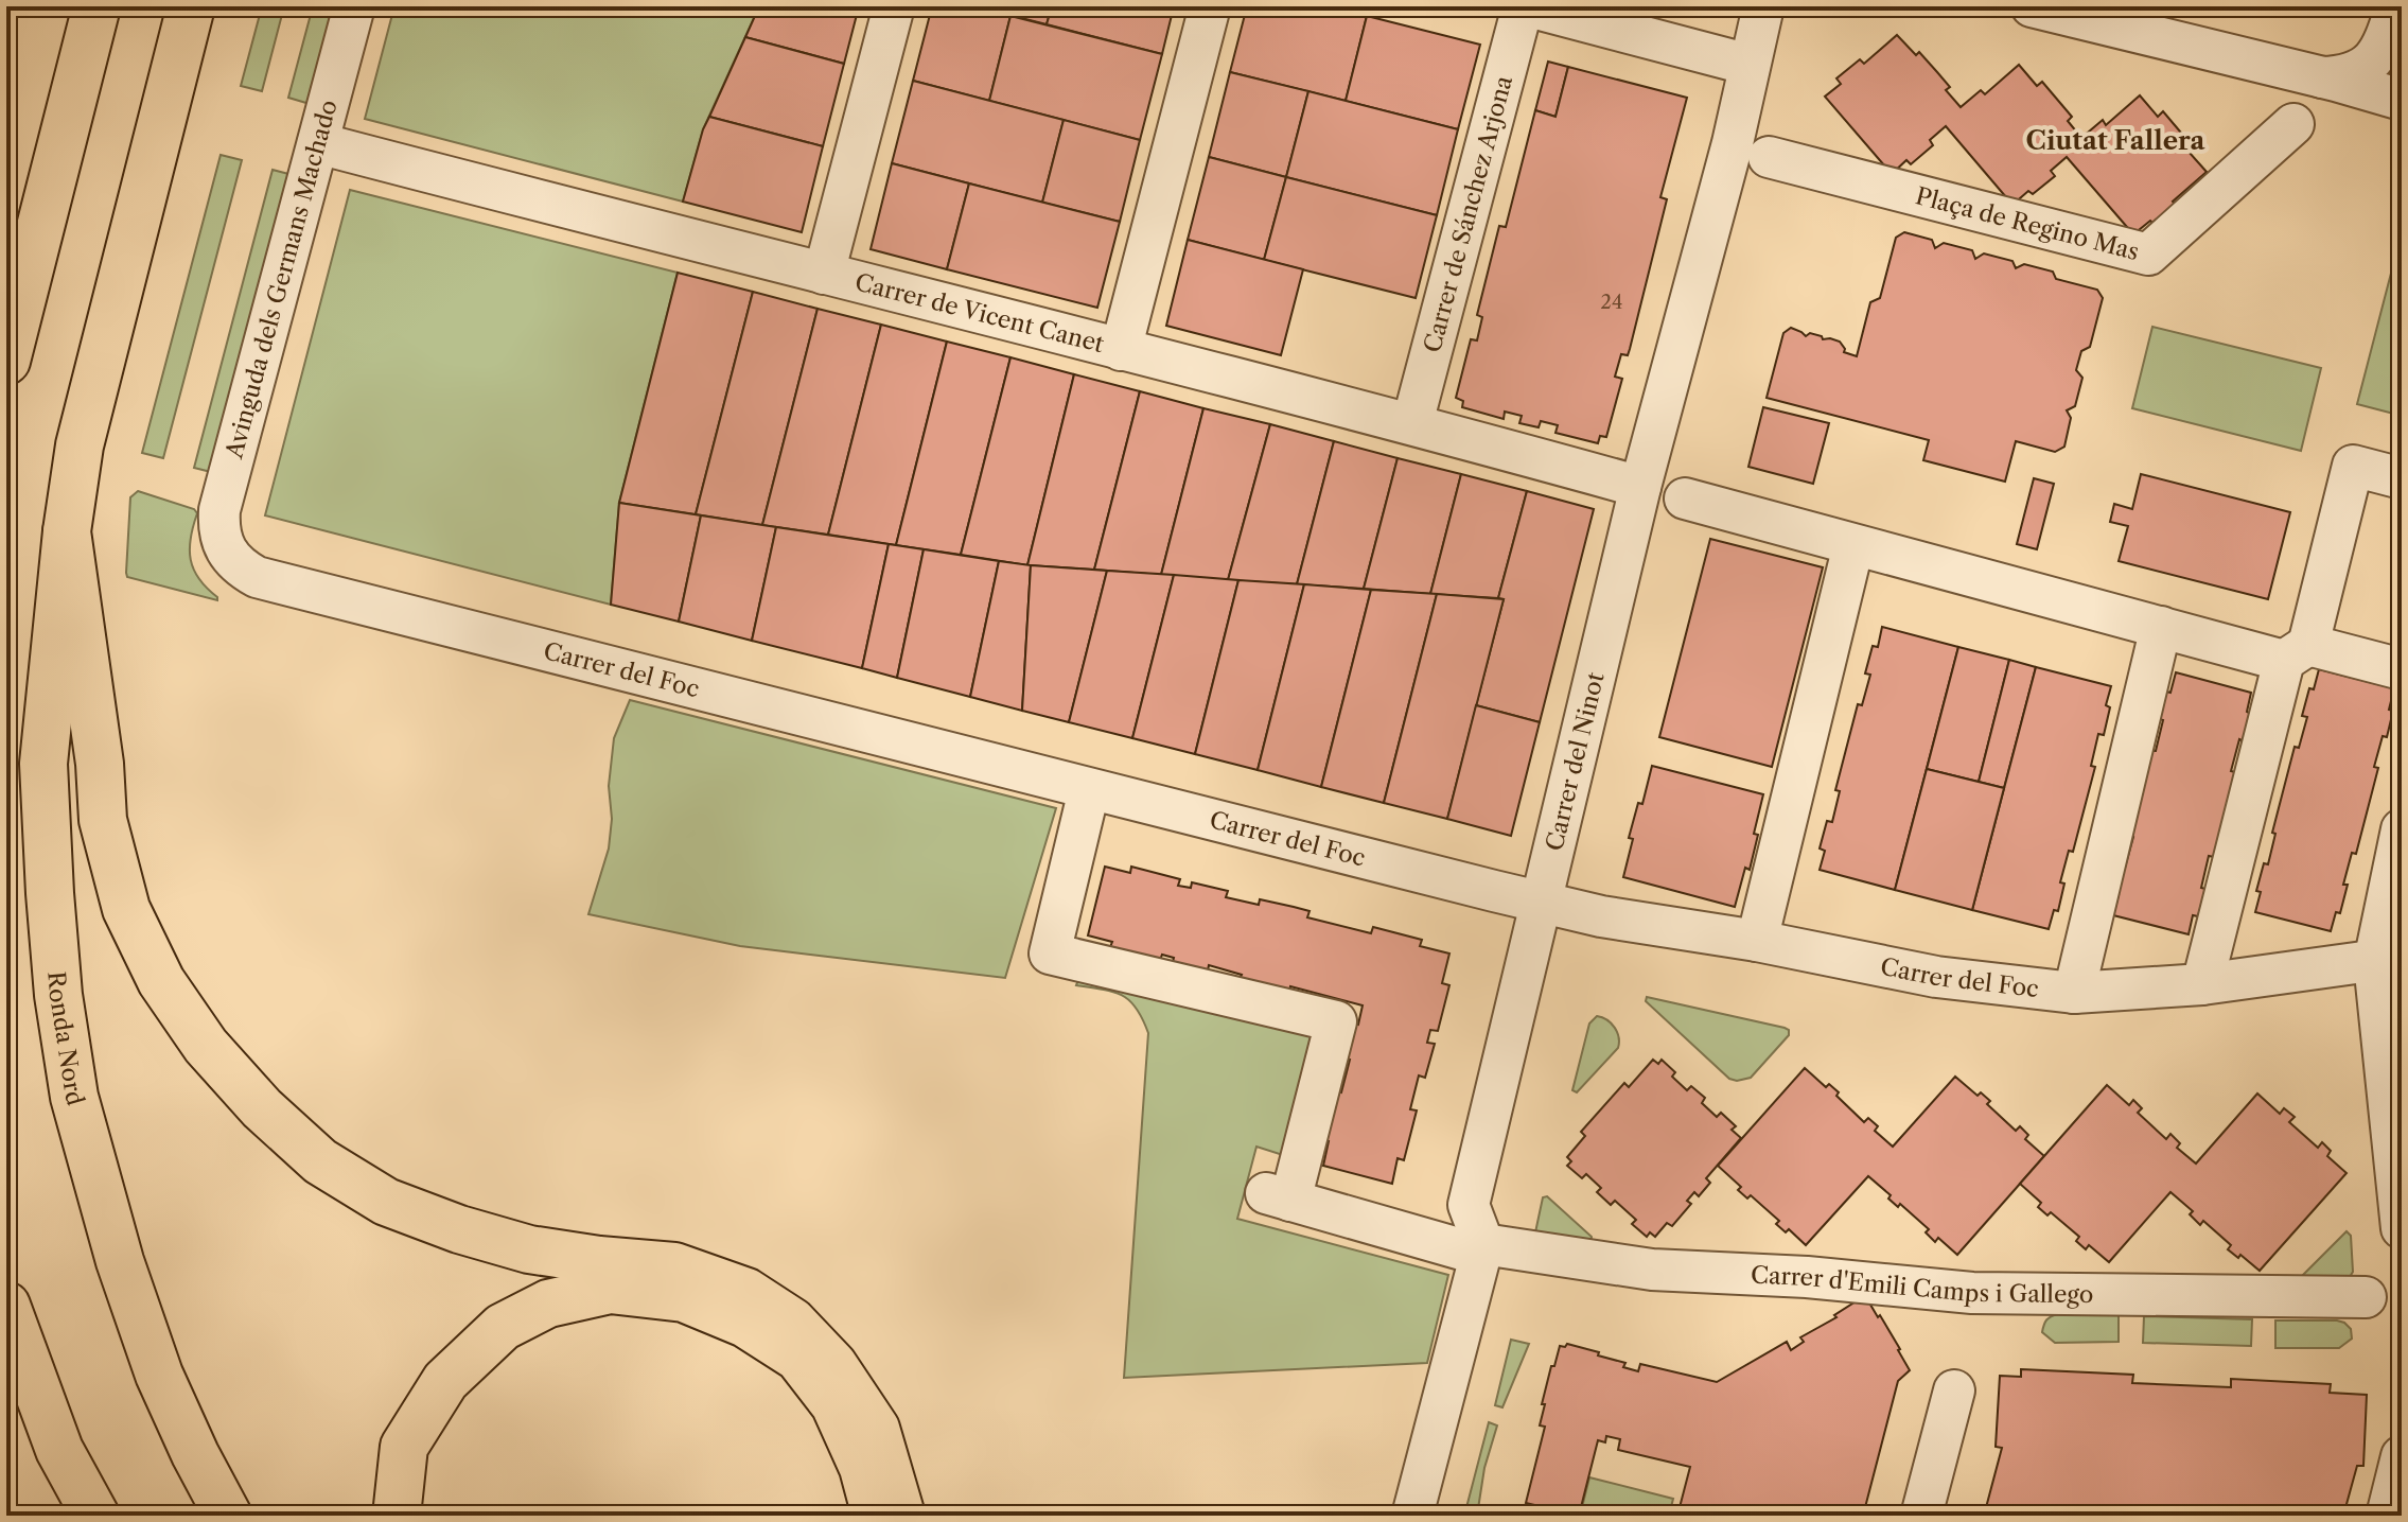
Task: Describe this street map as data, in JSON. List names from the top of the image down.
{
  "streets": {
    "main road": ["Ronda Nord"],
    "street": [
      "Carrer de Sánchez Arjona",
      "Plaça de Regino Mas",
      "Avinguda dels Germans Machado",
      "Carrer de Vicent Canet",
      "Carrer del Foc",
      "Carrer del Ninot",
      "Carrer d'Emili Camps i Gallego"
    ]
  },
  "crossings": [
    ["Carrer de Sánchez Arjona", "Carrer de Vicent Canet"],
    ["Avinguda dels Germans Machado", "Carrer de Vicent Canet"],
    ["Avinguda dels Germans Machado", "Carrer del Foc"],
    ["Carrer de Vicent Canet", "Carrer del Ninot"],
    ["Carrer del Foc", "Carrer del Ninot"],
    ["Carrer del Foc", "Carrer d'Emili Camps i Gallego"],
    ["Carrer del Ninot", "Carrer d'Emili Camps i Gallego"]
  ],
  "districts": ["Ciutat Fallera"],
  "house_numbers": ["24"]
}
